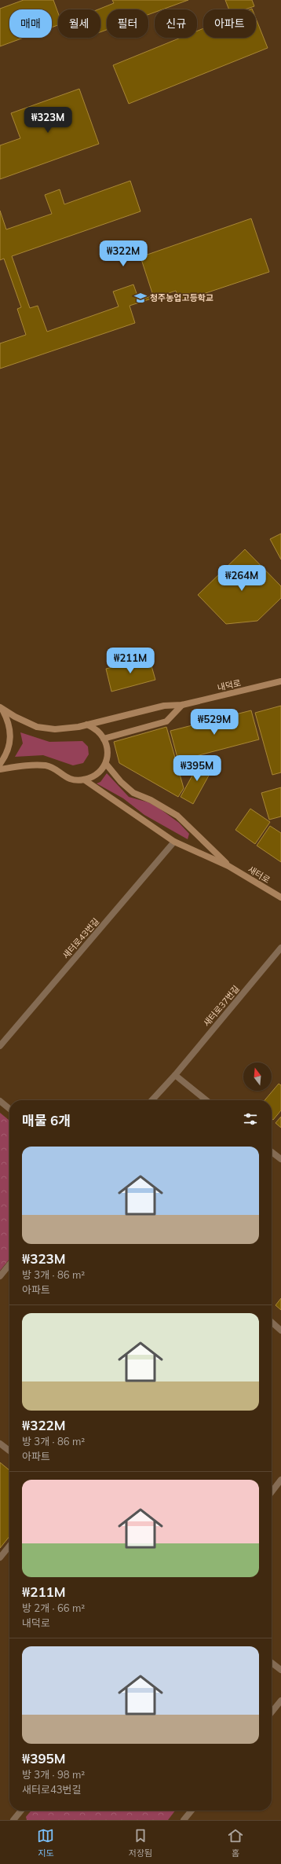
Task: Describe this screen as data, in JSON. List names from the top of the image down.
{
  "streets": {
    "street": [
      "내덕로",
      "새터로",
      "새터로43번길",
      "새터로37번길"
    ]
  },
  "places": {
    "school or university": ["청주농업고등학교"]
  },
  "north": "top",
  "page": {
    "chip": [
      "매매",
      "월세",
      "필터",
      "신규",
      "아파트"
    ],
    "price": [
      "₩323M",
      "₩322M",
      "₩264M",
      "₩211M",
      "₩529M",
      "₩395M"
    ],
    "heading": "매물 6개",
    "list": [
      {
        "name": "₩323M",
        "note": "방 3개 · 86 m² · 아파트"
      },
      {
        "name": "₩322M",
        "note": "방 3개 · 86 m² · 아파트"
      },
      {
        "name": "₩211M",
        "note": "방 2개 · 66 m² · 내덕로"
      },
      {
        "name": "₩395M",
        "note": "방 3개 · 98 m² · 새터로43번길"
      }
    ],
    "tabs": ["지도", "저장됨", "홈"]
  }
}
